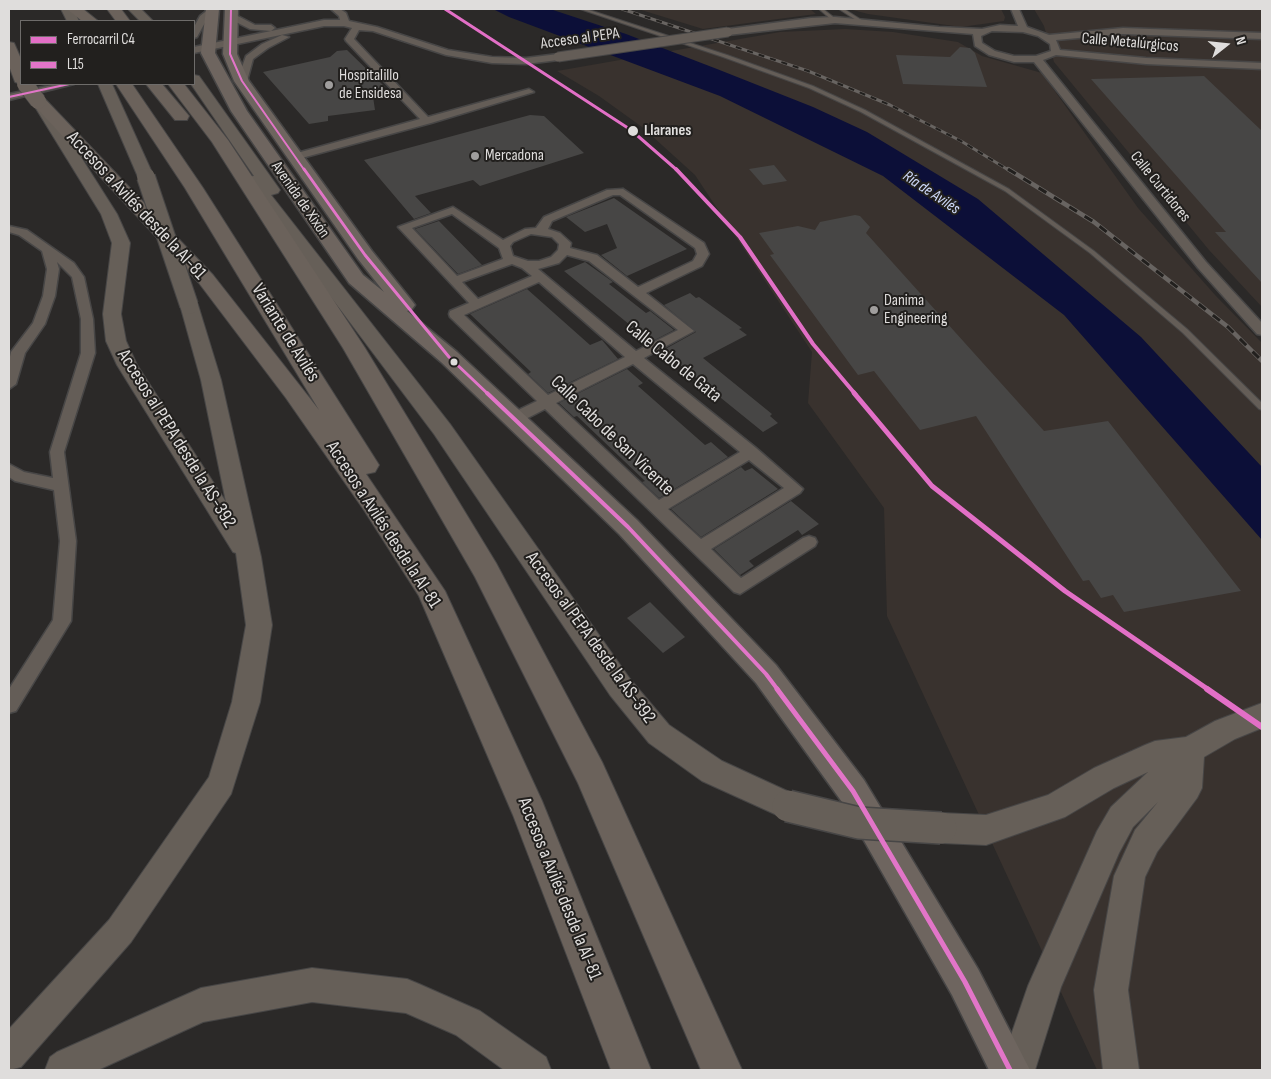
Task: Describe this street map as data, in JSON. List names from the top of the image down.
{
  "streets": {
    "highway": ["Accesos a Avilés desde la AI-81", "Variante de Avilés"],
    "main road": ["Avenida de Xixón", "Accesos al PEPA desde la AS-392"],
    "street": [
      "Acceso al PEPA",
      "Calle Metalúrgicos",
      "Calle Curtidores",
      "Calle Cabo de Gata",
      "Calle Cabo de San Vicente"
    ]
  },
  "crossings": [
    ["Acceso al PEPA", "Avenida de Xixón"],
    ["Accesos a Avilés desde la AI-81", "Variante de Avilés"],
    ["Accesos a Avilés desde la AI-81", "Accesos al PEPA desde la AS-392"],
    ["Variante de Avilés", "Accesos al PEPA desde la AS-392"],
    ["Calle Cabo de Gata", "Calle Cabo de San Vicente"]
  ],
  "water": ["Ría de Avilés"],
  "places": [
    "Hospitalillo de Ensidesa",
    "Llaranes",
    "Mercadona",
    "Danima Engineering"
  ],
  "lines": ["rail line C4", "transit line L15"],
  "legend": ["Ferrocarril C4", "L15"],
  "north": "right"
}
